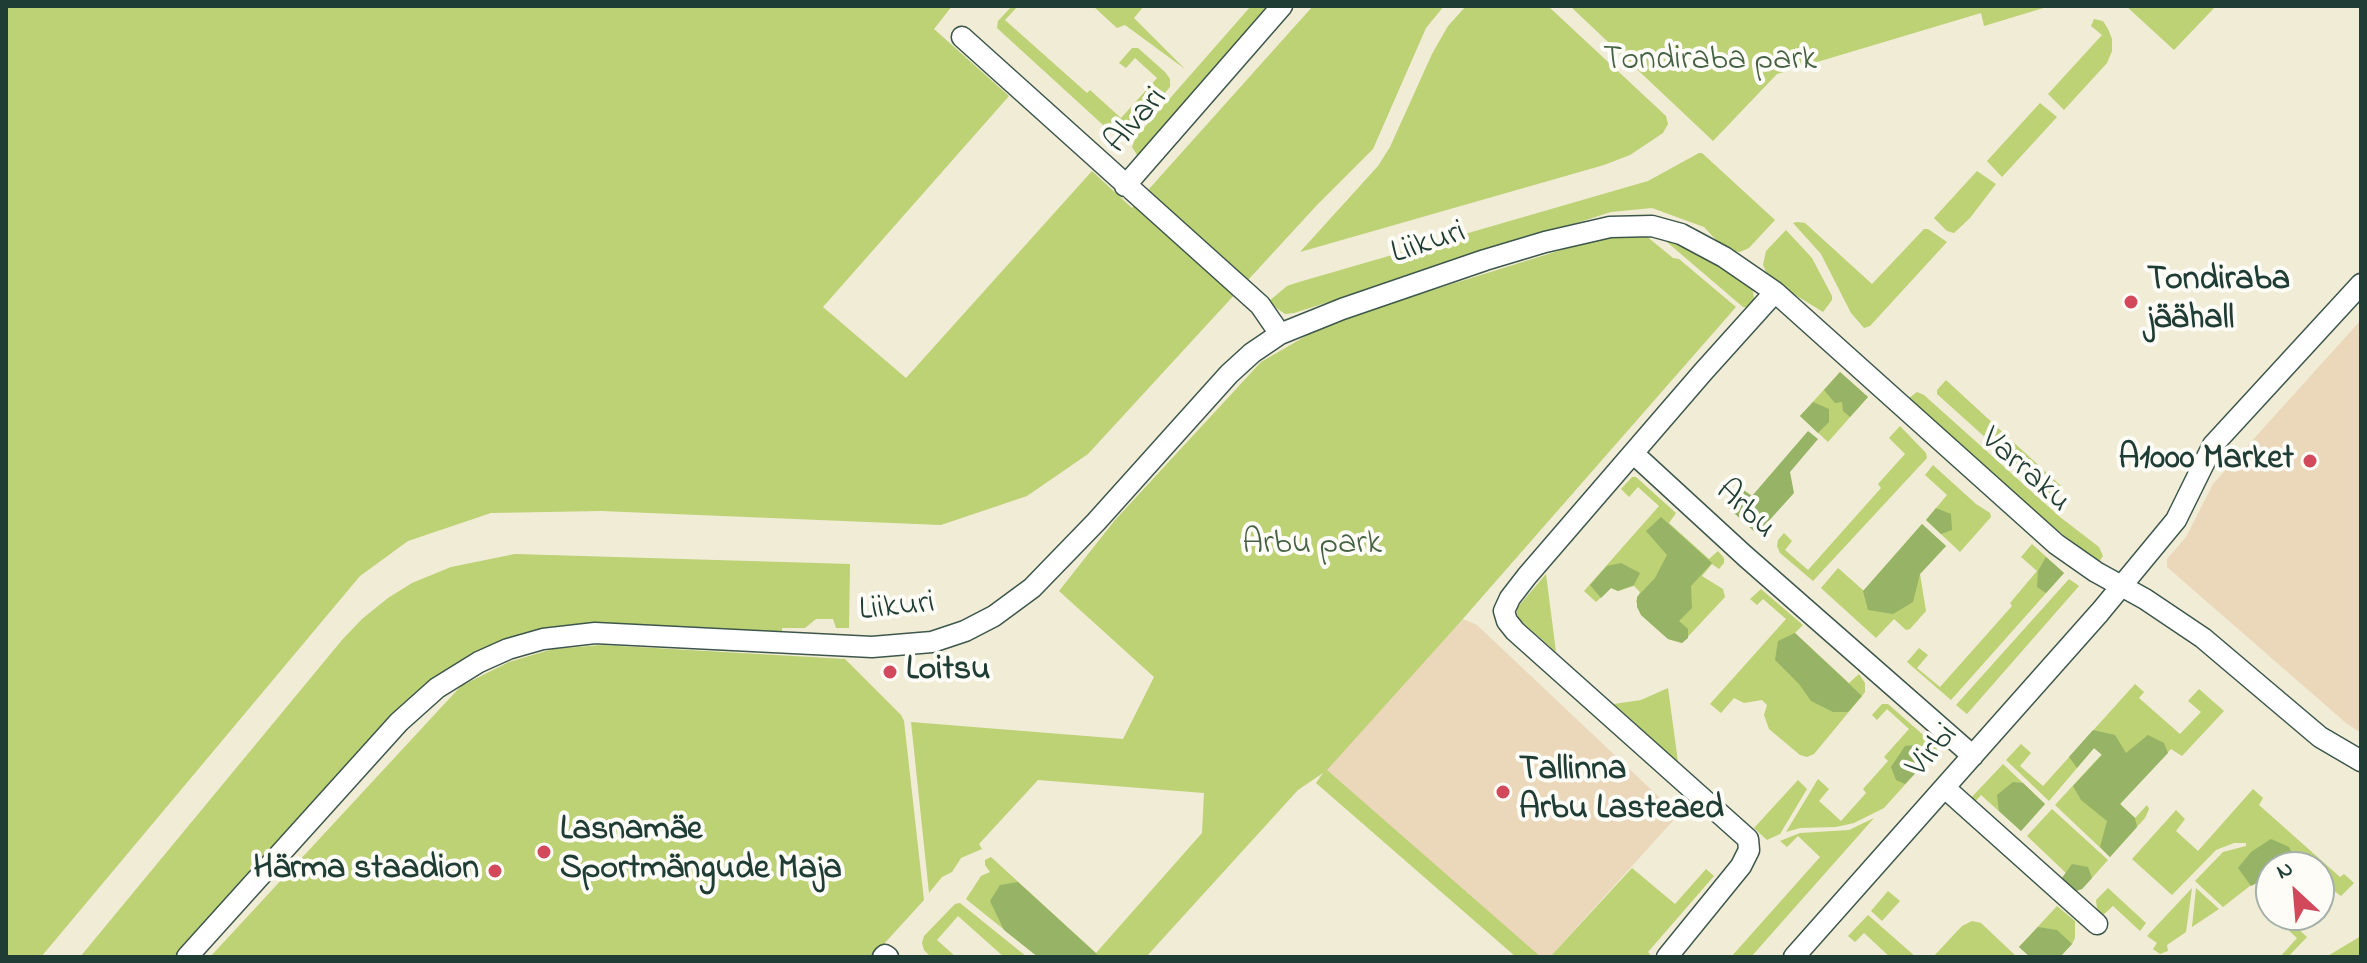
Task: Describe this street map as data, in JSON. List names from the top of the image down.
{
  "streets": {
    "street": [
      "Alvari",
      "Liikuri",
      "Varraku",
      "Arbu",
      "Virbi"
    ]
  },
  "crossings": [
    ["Liikuri", "Varraku"],
    ["Varraku", "Virbi"],
    ["Arbu", "Virbi"]
  ],
  "parks": ["Tondiraba park", "Arbu park"],
  "places": [
    "Tondiraba jäähall",
    "A1000 Market",
    "Loitsu",
    "Tallinna Arbu Lasteaed",
    "Lasnamäe Sportmängude Maja",
    "Härma staadion"
  ],
  "north": "top left"
}
